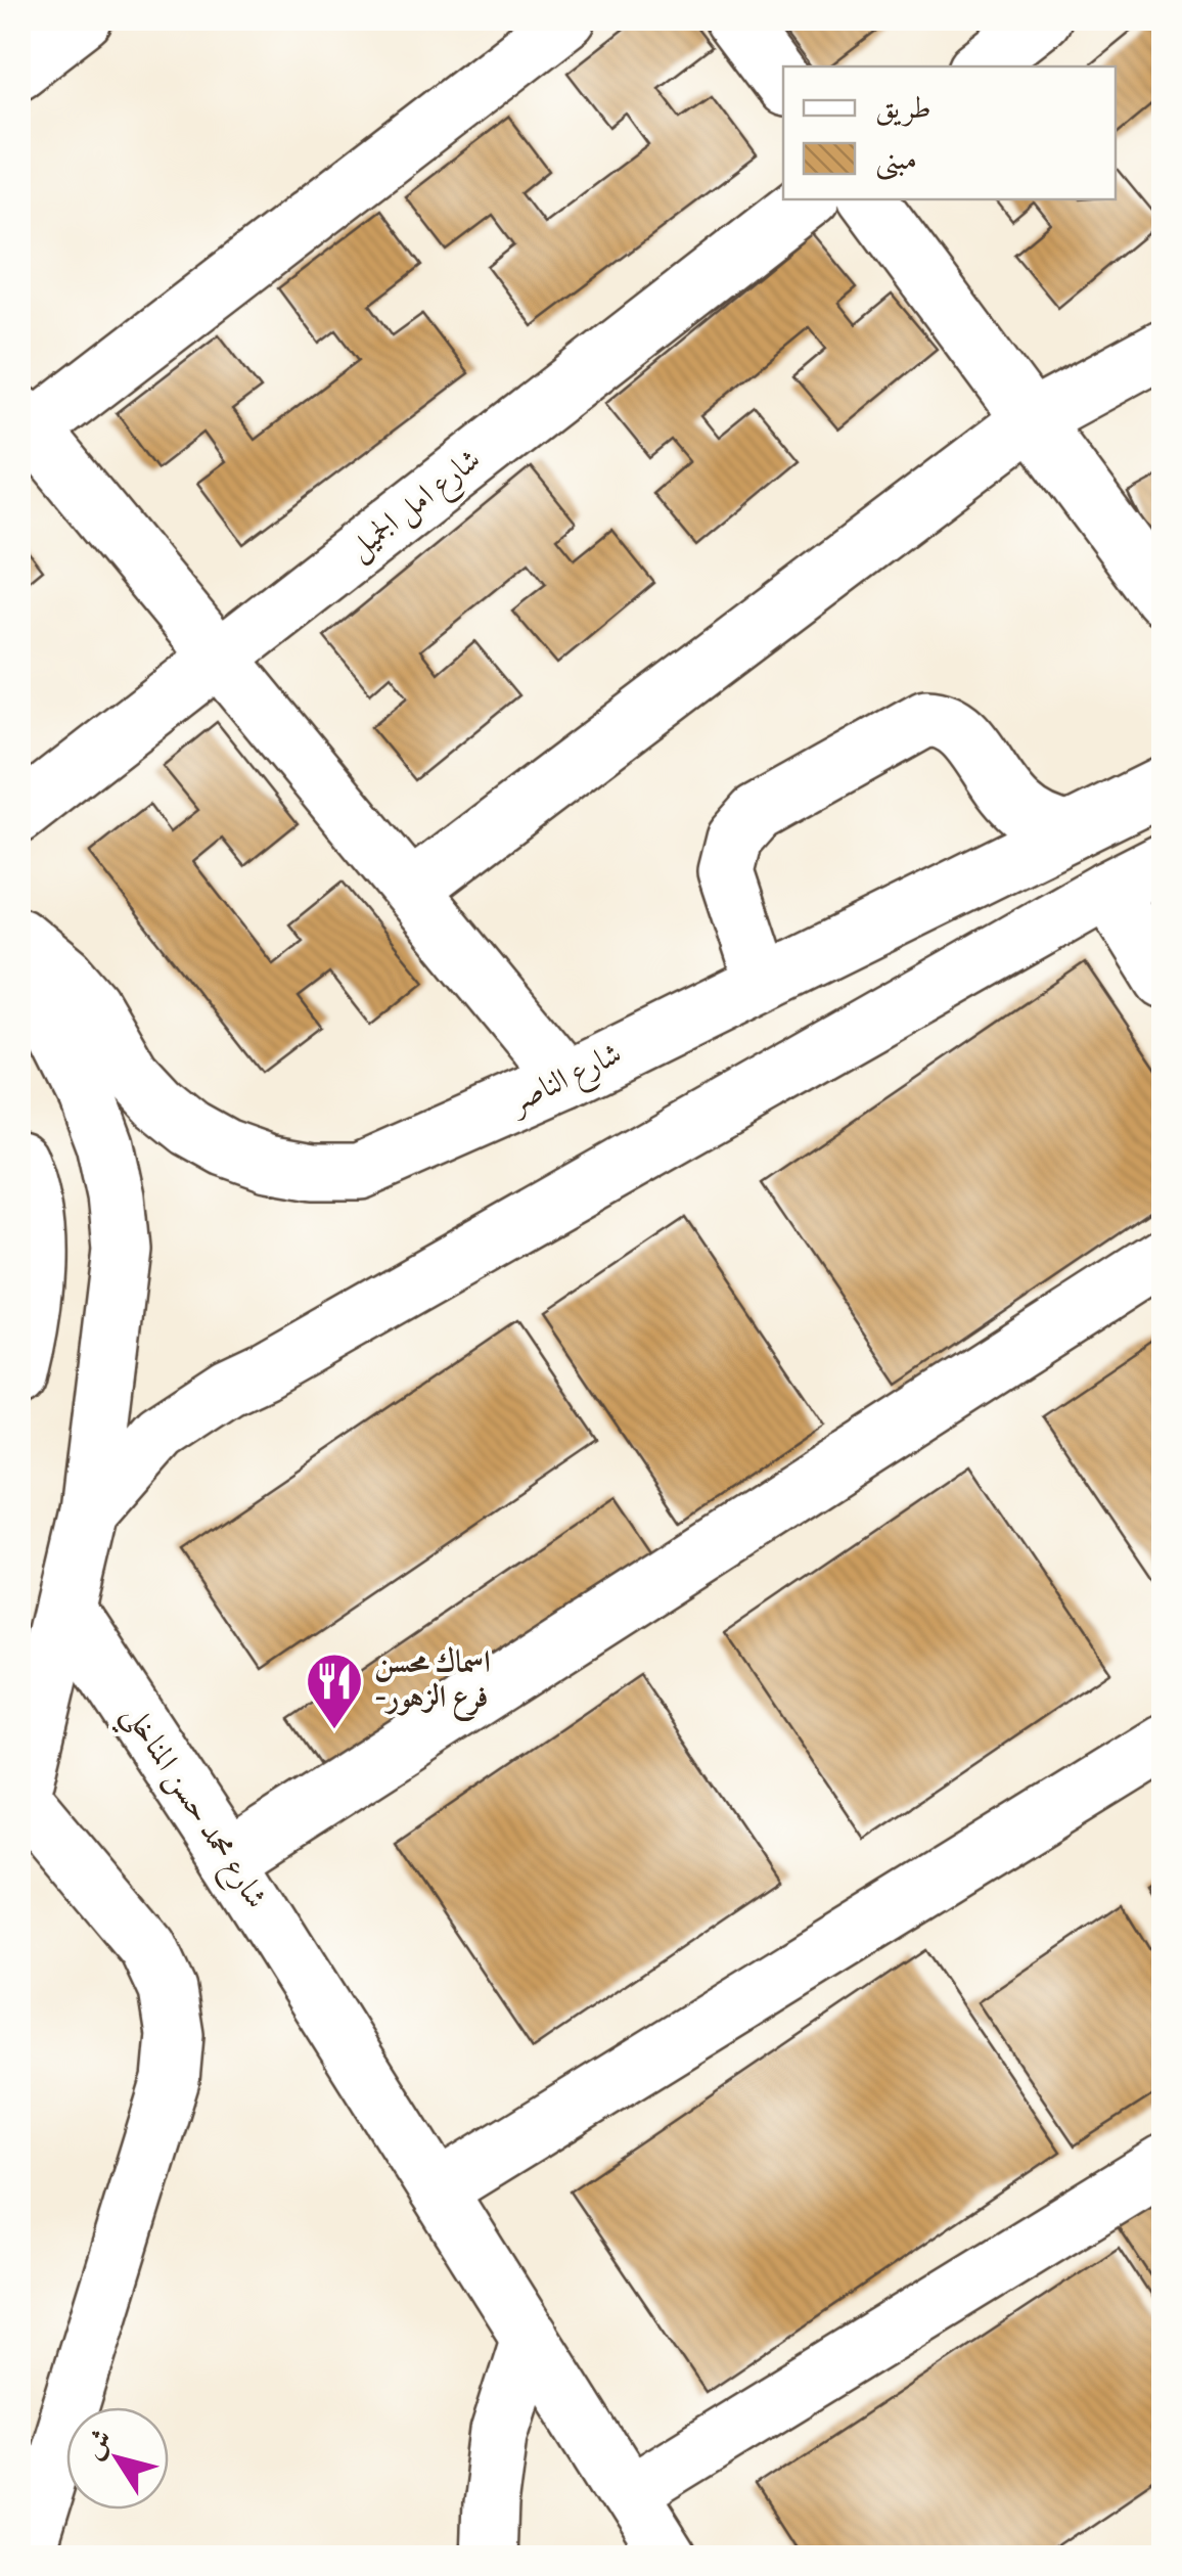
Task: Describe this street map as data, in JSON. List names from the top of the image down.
{
  "streets": {
    "street": ["شارع امل الجميل", "شارع الناصر", "شارع محمد حسن المناخلي"]
  },
  "places": {
    "restaurant": ["اسماك محسن -فرع الزهور"]
  },
  "legend": ["طريق", "مبنى"],
  "north": "top left"
}
